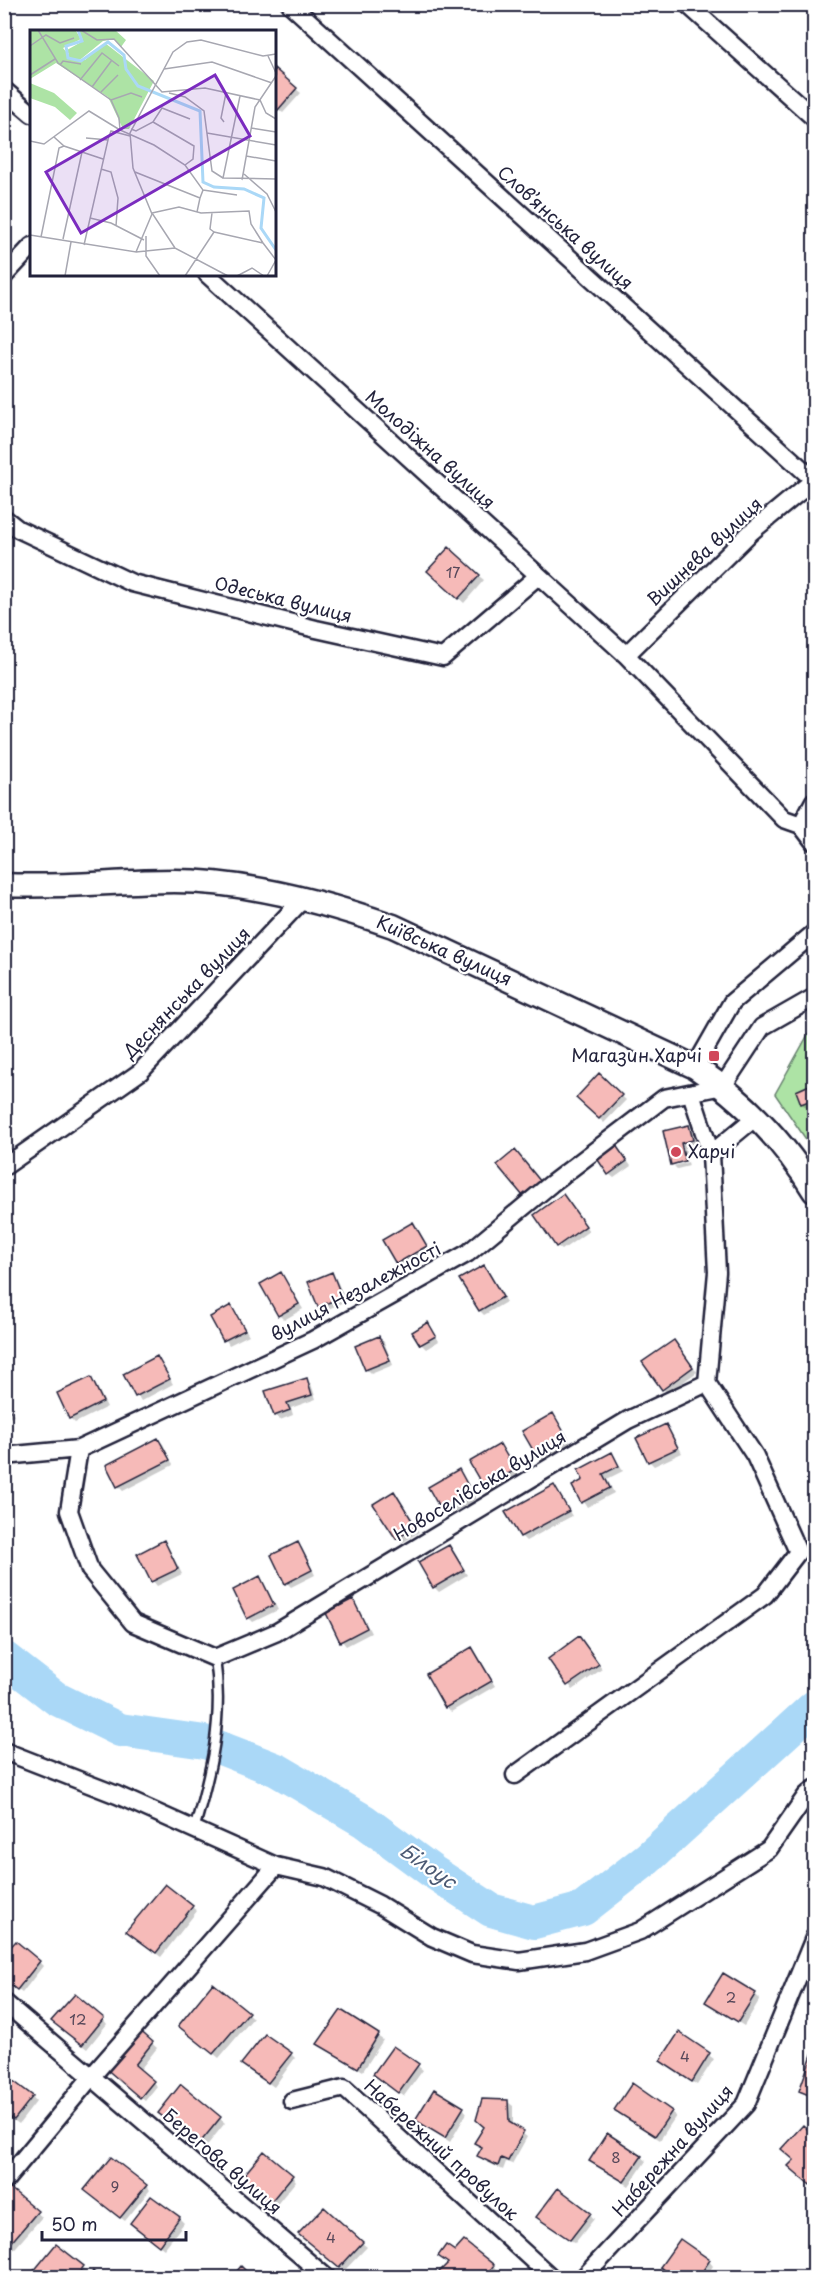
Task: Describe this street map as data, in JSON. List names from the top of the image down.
{
  "streets": {
    "main road": ["Київська вулиця"],
    "street": [
      "Словʼянська вулиця",
      "Молодіжна вулиця",
      "Вишнева вулиця",
      "Одеська вулиця",
      "Деснянська вулиця",
      "вулиця Незалежності",
      "Новоселівська вулиця",
      "Набережний провулок",
      "Набережна вулиця",
      "Берегова вулиця"
    ]
  },
  "crossings": [
    ["Словʼянська вулиця", "Вишнева вулиця"],
    ["Молодіжна вулиця", "Вишнева вулиця"],
    ["Молодіжна вулиця", "Одеська вулиця"],
    ["Київська вулиця", "Деснянська вулиця"],
    ["Київська вулиця", "вулиця Незалежності"]
  ],
  "water": ["Білоус"],
  "places": {
    "transit": ["Магазин Харчі"],
    "other": ["Харчі"]
  },
  "house_numbers": [
    "17",
    "2",
    "12",
    "4",
    "8",
    "9",
    "4"
  ],
  "scale_bar": "50 m"
}
